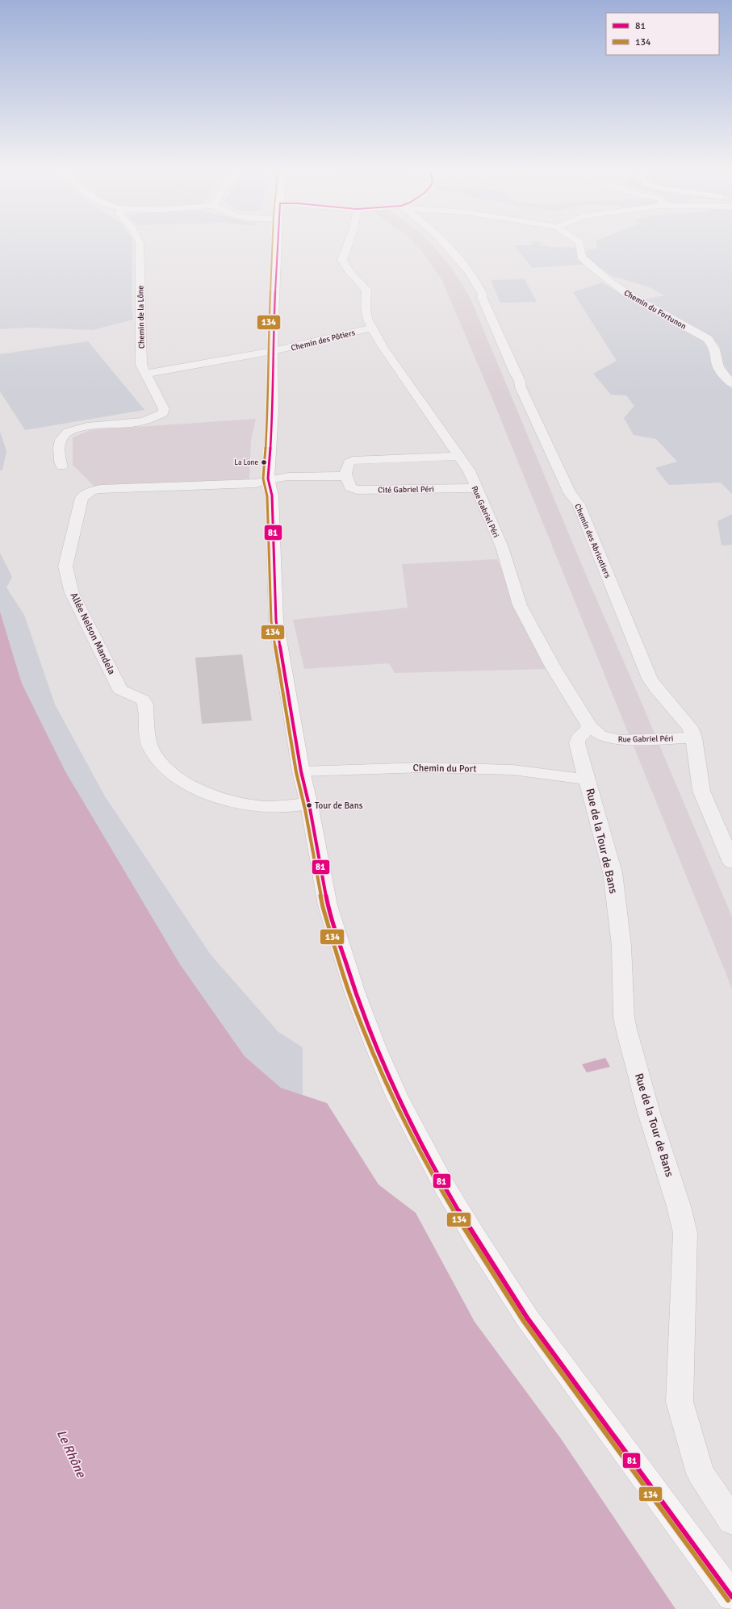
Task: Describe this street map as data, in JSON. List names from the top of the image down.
{
  "streets": {
    "street": [
      "Chemin du Fortunon",
      "Chemin de la Lône",
      "Chemin des Pôtiers",
      "Cité Gabriel Péri",
      "Rue Gabriel Péri",
      "Chemin des Abricotiers",
      "Allée Nelson Mandela",
      "Chemin du Port",
      "Rue de la Tour de Bans"
    ]
  },
  "crossings": [
    ["Chemin des Pôtiers", "Rue Gabriel Péri"],
    ["Cité Gabriel Péri", "Rue Gabriel Péri"],
    ["Rue Gabriel Péri", "Chemin des Abricotiers"],
    ["Rue Gabriel Péri", "Rue de la Tour de Bans"],
    ["Chemin du Port", "Rue de la Tour de Bans"]
  ],
  "water": ["Le Rhône"],
  "places": ["La Lone", "Tour de Bans"],
  "lines": ["transit line 81", "transit line 134"],
  "legend": ["81", "134"]
}
